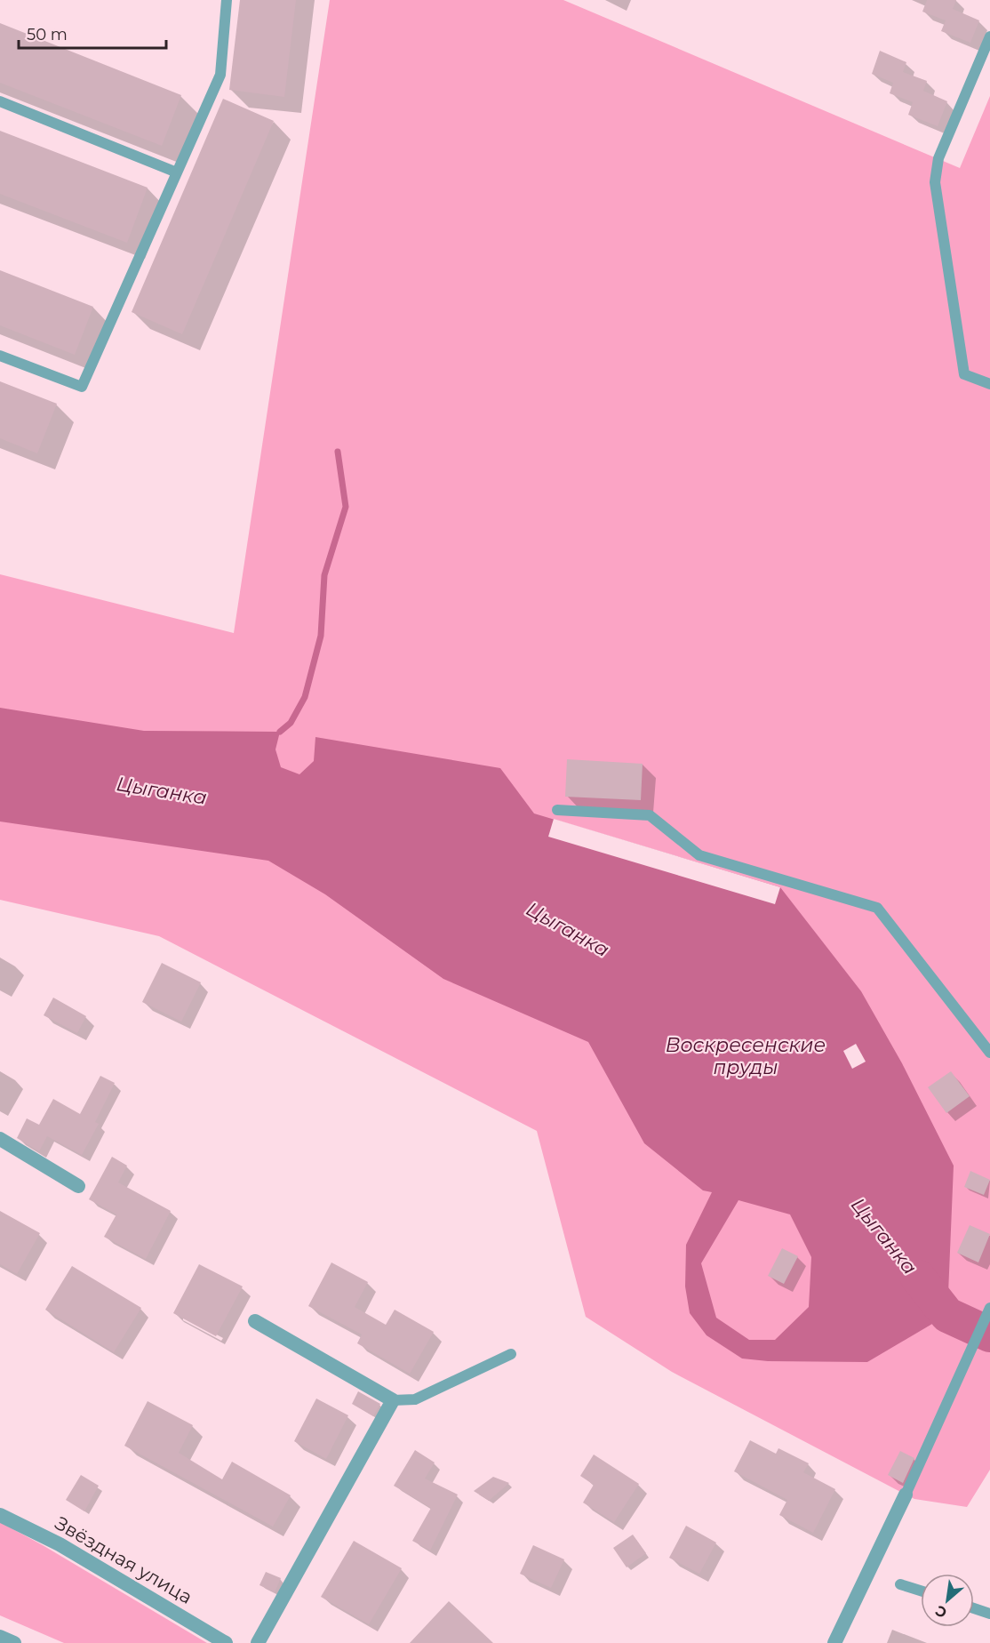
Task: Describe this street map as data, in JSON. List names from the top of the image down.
{
  "streets": {
    "street": ["Звёздная улица"]
  },
  "water": ["Цыганка", "Воскресенские пруды"],
  "scale_bar": "50 m",
  "north": "bottom left"
}
